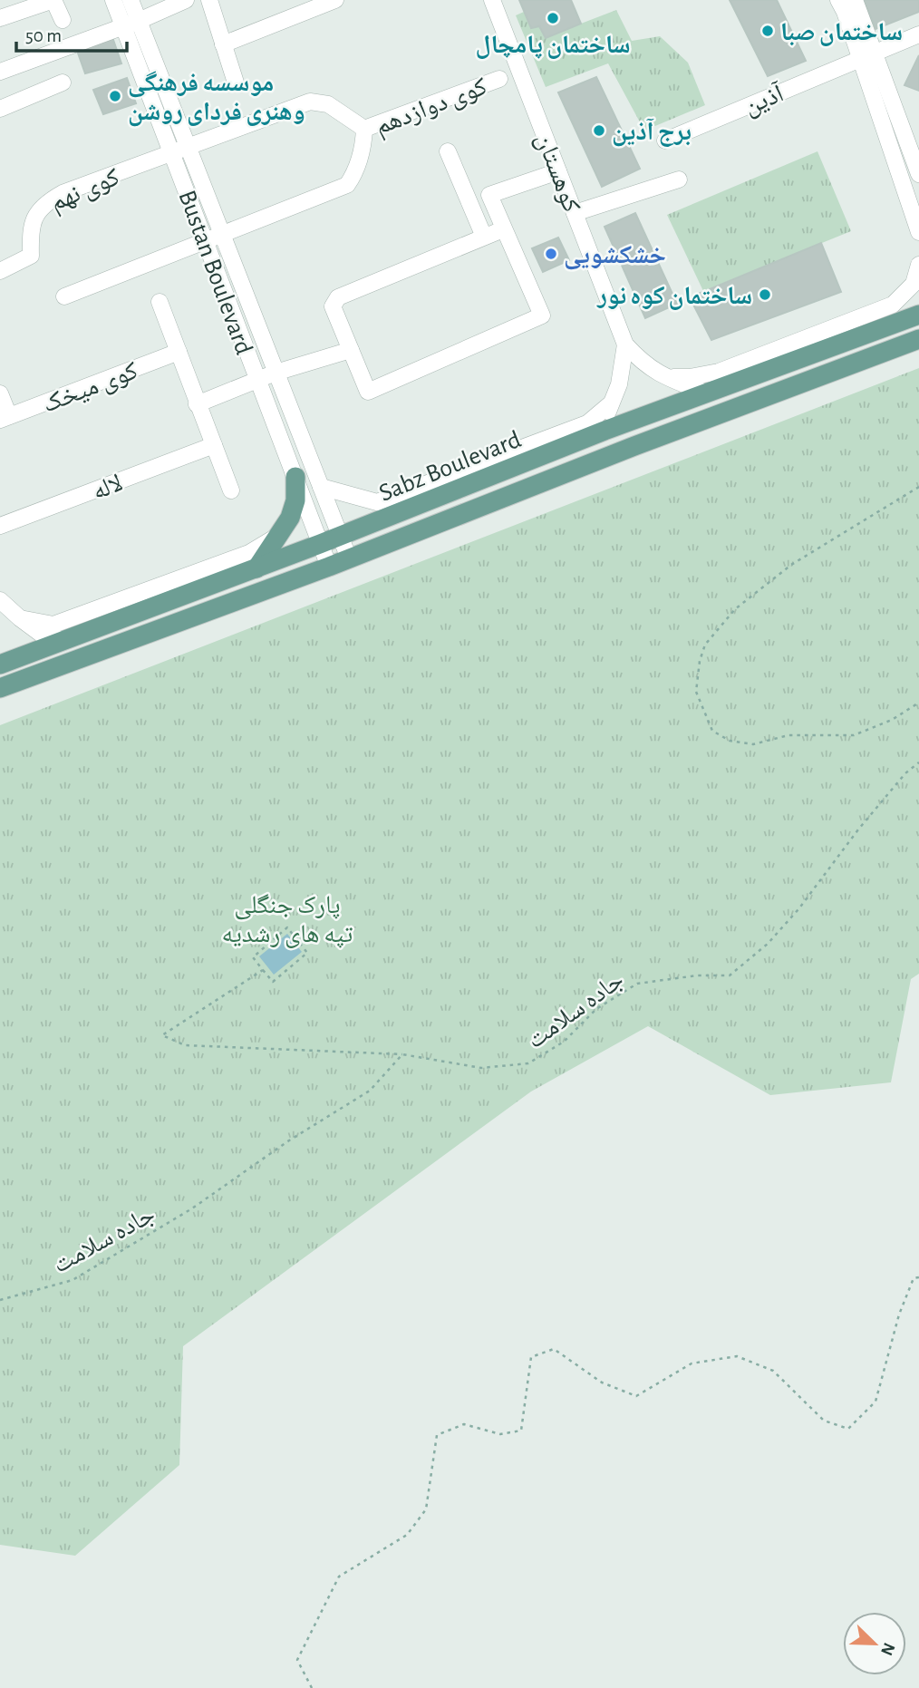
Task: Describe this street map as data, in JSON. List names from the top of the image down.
{
  "streets": {
    "main road": ["Sabz Boulevard"],
    "street": [
      "آذین",
      "کوی دوازدهم",
      "کوهستان",
      "کوی نهم",
      "Bustan Boulevard",
      "کوی میخک",
      "لاله"
    ],
    "path": ["جاده سلامت"]
  },
  "crossings": [
    ["کوی دوازدهم", "Bustan Boulevard"],
    ["کوی نهم", "Bustan Boulevard"],
    ["Bustan Boulevard", "Sabz Boulevard"]
  ],
  "parks": ["پارک جنگلی تپه های رشدیه"],
  "places": [
    "ساختمان پامچال",
    "ساختمان صبا",
    "موسسه فرهنگی وهنری فردای روشن",
    "برج آذین",
    "خشکشویی",
    "ساختمان کوه نور"
  ],
  "scale_bar": "50 m",
  "north": "bottom right"
}
